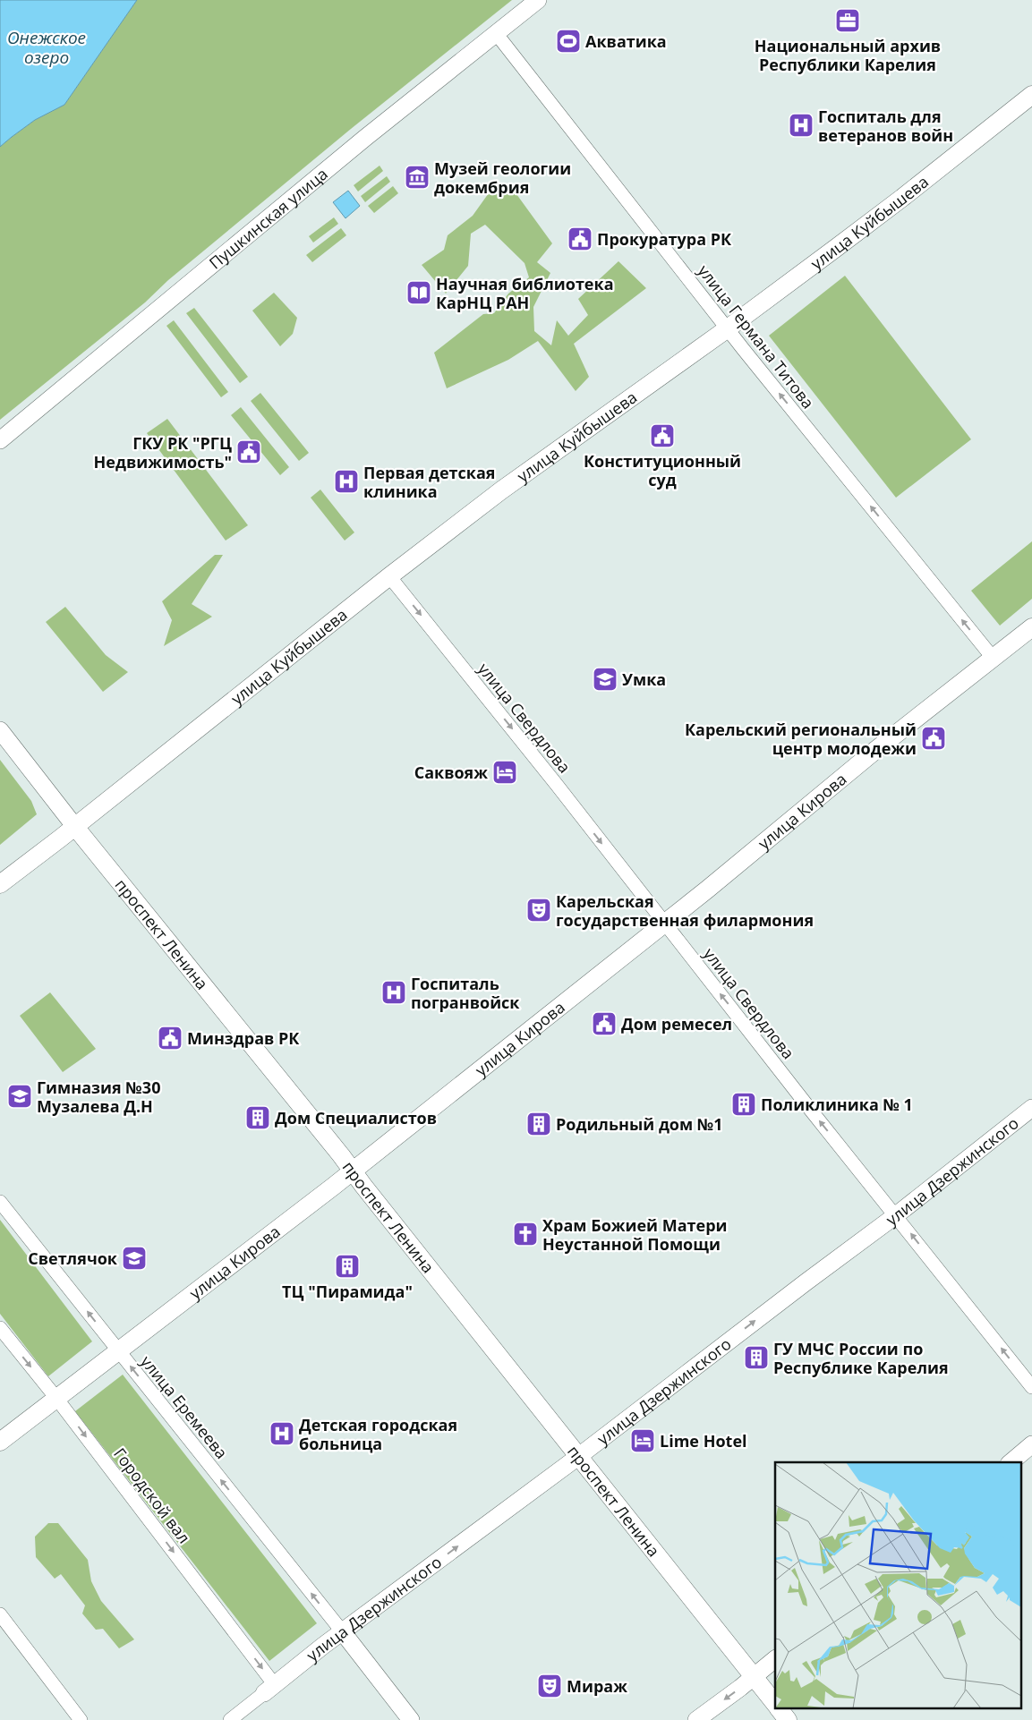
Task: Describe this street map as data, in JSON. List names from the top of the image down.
{
  "streets": {
    "main road": ["улица Куйбышева", "улица Кирова", "проспект Ленина"],
    "street": [
      "Пушкинская улица",
      "улица Германа Титова",
      "улица Свердлова",
      "улица Дзержинского",
      "улица Еремеева",
      "Городской вал"
    ]
  },
  "crossings": [
    ["Пушкинская улица", "улица Германа Титова"],
    ["улица Куйбышева", "улица Германа Титова"],
    ["улица Куйбышева", "улица Свердлова"],
    ["улица Куйбышева", "проспект Ленина"],
    ["улица Германа Титова", "улица Кирова"],
    ["улица Свердлова", "улица Кирова"],
    ["улица Свердлова", "улица Дзержинского"],
    ["улица Кирова", "проспект Ленина"],
    ["улица Кирова", "улица Еремеева"],
    ["улица Кирова", "Городской вал"],
    ["проспект Ленина", "улица Дзержинского"],
    ["улица Дзержинского", "улица Еремеева"],
    ["улица Дзержинского", "Городской вал"]
  ],
  "one_way": [
    "улица Германа Титова",
    "улица Дзержинского",
    "улица Еремеева",
    "Городской вал"
  ],
  "water": ["Онежское озеро"],
  "places": {
    "office": ["Национальный архив Республики Карелия"],
    "sports": ["Акватика"],
    "hospital": [
      "Госпиталь для ветеранов войн",
      "Первая детская клиника",
      "Госпиталь погранвойск",
      "Детская городская больница"
    ],
    "museum": ["Музей геологии докембрия"],
    "public building": [
      "Прокуратура РК",
      "Конституционный суд",
      "ГКУ РК \"РГЦ Недвижимость\"",
      "Карельский региональный центр молодежи",
      "Дом ремесел",
      "Минздрав РК"
    ],
    "library": ["Научная библиотека КарНЦ РАН"],
    "school or university": ["Умка", "Гимназия №30 Музалева Д.Н", "Светлячок"],
    "hotel": ["Саквояж", "Lime Hotel"],
    "theatre": ["Карельская государственная филармония", "Мираж"],
    "building": [
      "Поликлиника № 1",
      "Дом Специалистов",
      "Родильный дом №1",
      "ТЦ \"Пирамида\"",
      "ГУ МЧС России по Республике Карелия"
    ],
    "church": ["Храм Божией Матери Неустанной Помощи"]
  }
}
